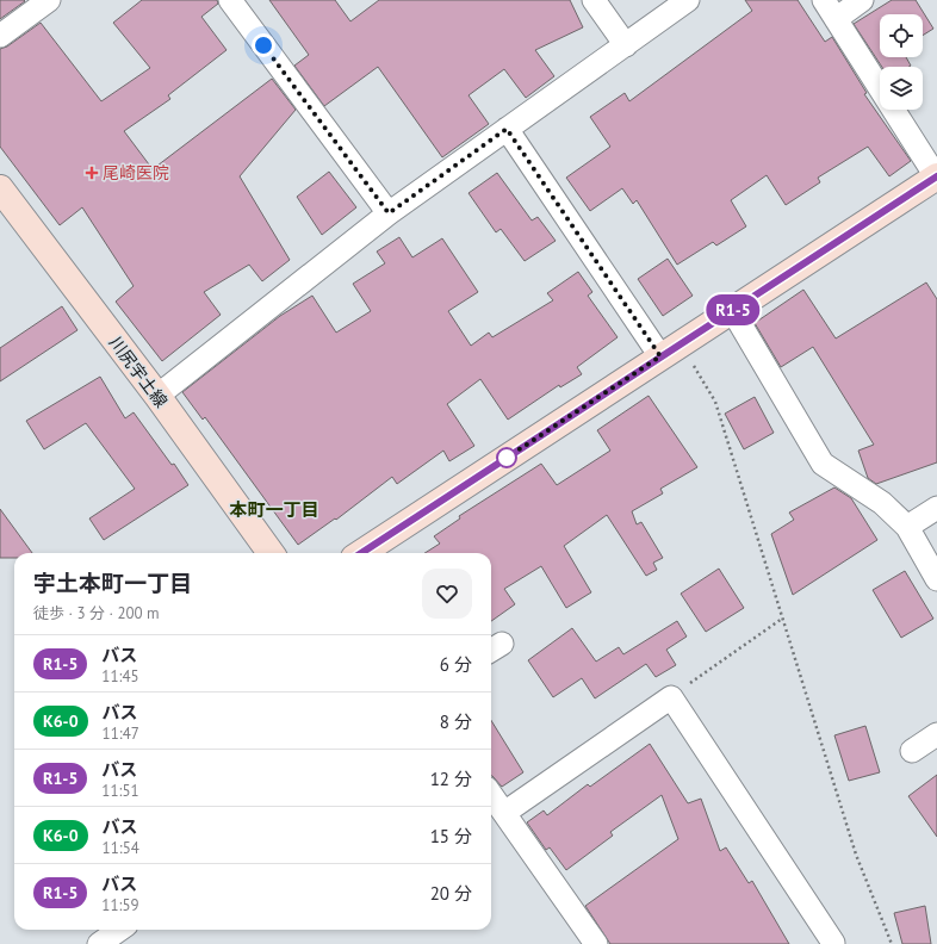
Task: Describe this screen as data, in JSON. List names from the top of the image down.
{
  "streets": {
    "main road": ["川尻宇土線"]
  },
  "districts": ["本町一丁目"],
  "places": {
    "health": ["尾崎医院"]
  },
  "lines": ["bus line R1-5"],
  "page": {
    "on_map": "R1-5",
    "heading": ["宇土本町一丁目", "徒歩 · 3 分 · 200 m"],
    "list": [
      {
        "mark": "R1-5",
        "name": "バス",
        "note": "11:45",
        "value": "6 分"
      },
      {
        "mark": "K6-0",
        "name": "バス",
        "note": "11:47",
        "value": "8 分"
      },
      {
        "mark": "R1-5",
        "name": "バス",
        "note": "11:51",
        "value": "12 分"
      },
      {
        "mark": "K6-0",
        "name": "バス",
        "note": "11:54",
        "value": "15 分"
      },
      {
        "mark": "R1-5",
        "name": "バス",
        "note": "11:59",
        "value": "20 分"
      }
    ]
  }
}
